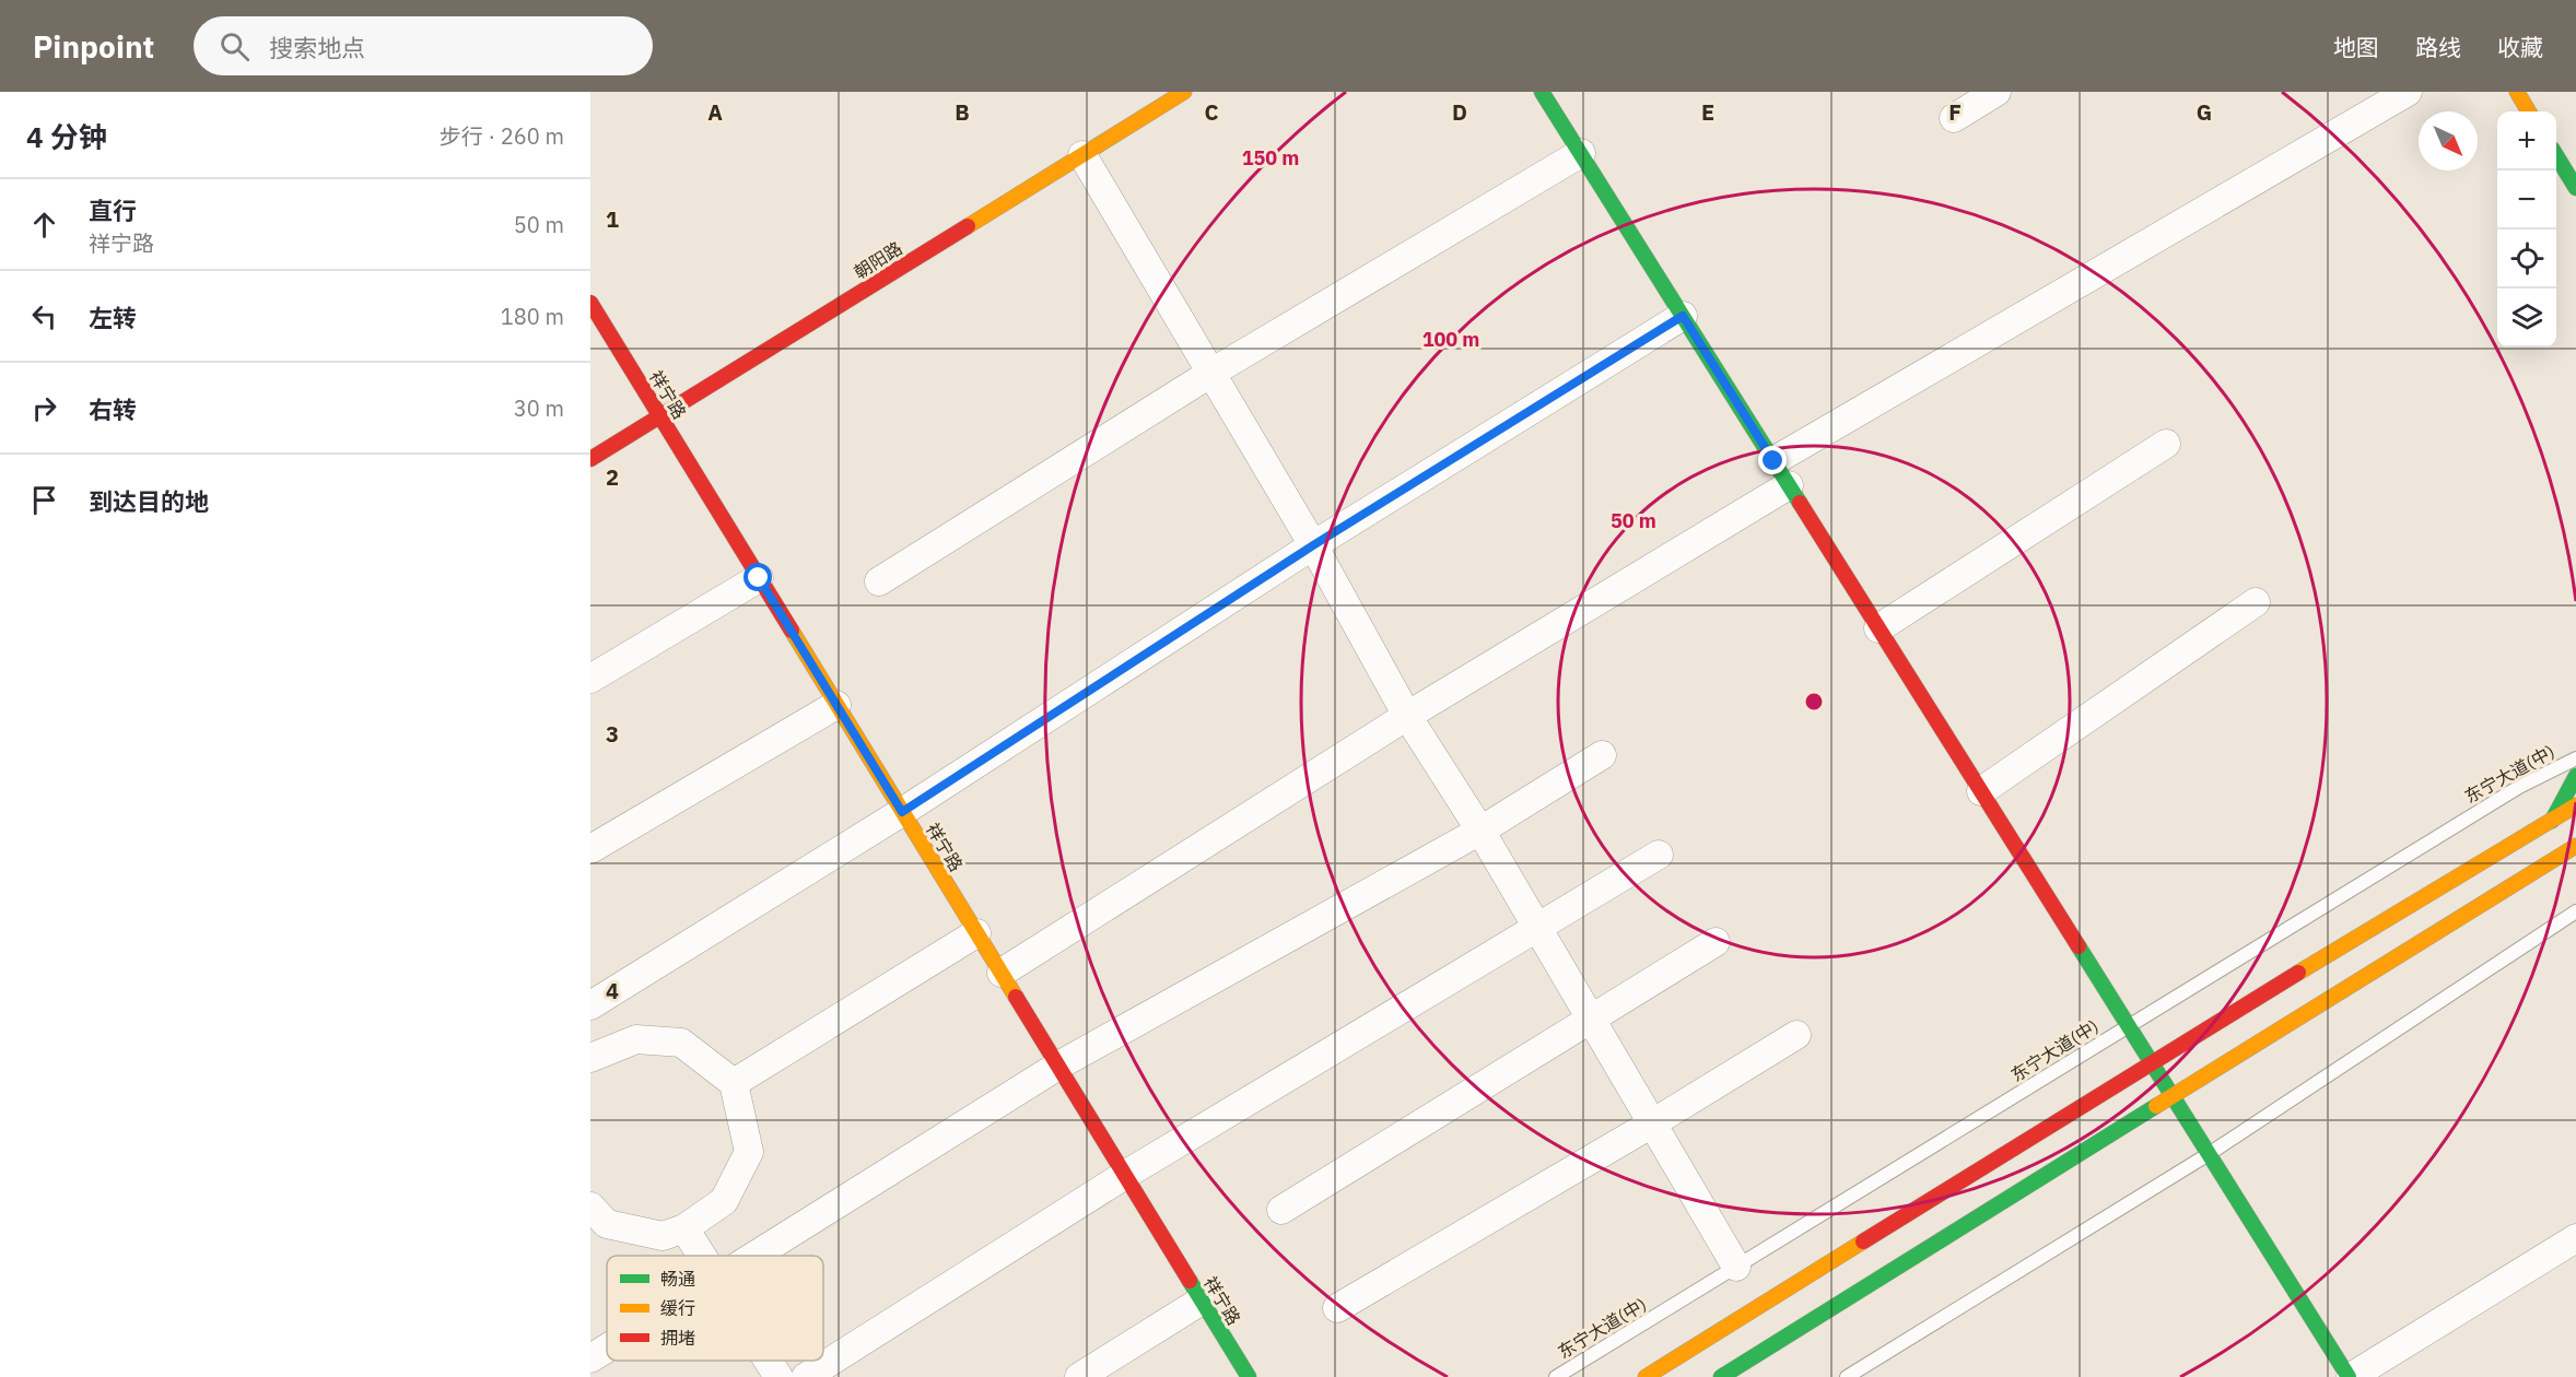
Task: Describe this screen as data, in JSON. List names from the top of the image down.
{
  "streets": {
    "main road": ["朝阳路", "祥宁路"],
    "lane": ["东宁大道(中)"]
  },
  "crossings": [
    ["朝阳路", "祥宁路"]
  ],
  "legend": ["畅通", "缓行", "拥堵"],
  "north": "bottom right",
  "page": {
    "header": "Pinpoint",
    "search": "搜索地点",
    "nav": ["地图", "路线", "收藏"],
    "heading": ["4 分钟", "步行 · 260 m"],
    "map_buttons": ["+", "−"],
    "list": [
      ["直行", "祥宁路", "50 m"],
      ["左转", "180 m"],
      ["右转", "30 m"],
      "到达目的地"
    ]
  },
  "grid": {
    "columns": [
      "A",
      "B",
      "C",
      "D",
      "E",
      "F",
      "G"
    ],
    "rows": [
      "1",
      "2",
      "3",
      "4"
    ]
  },
  "rings": ["150 m", "100 m", "50 m"]
}
